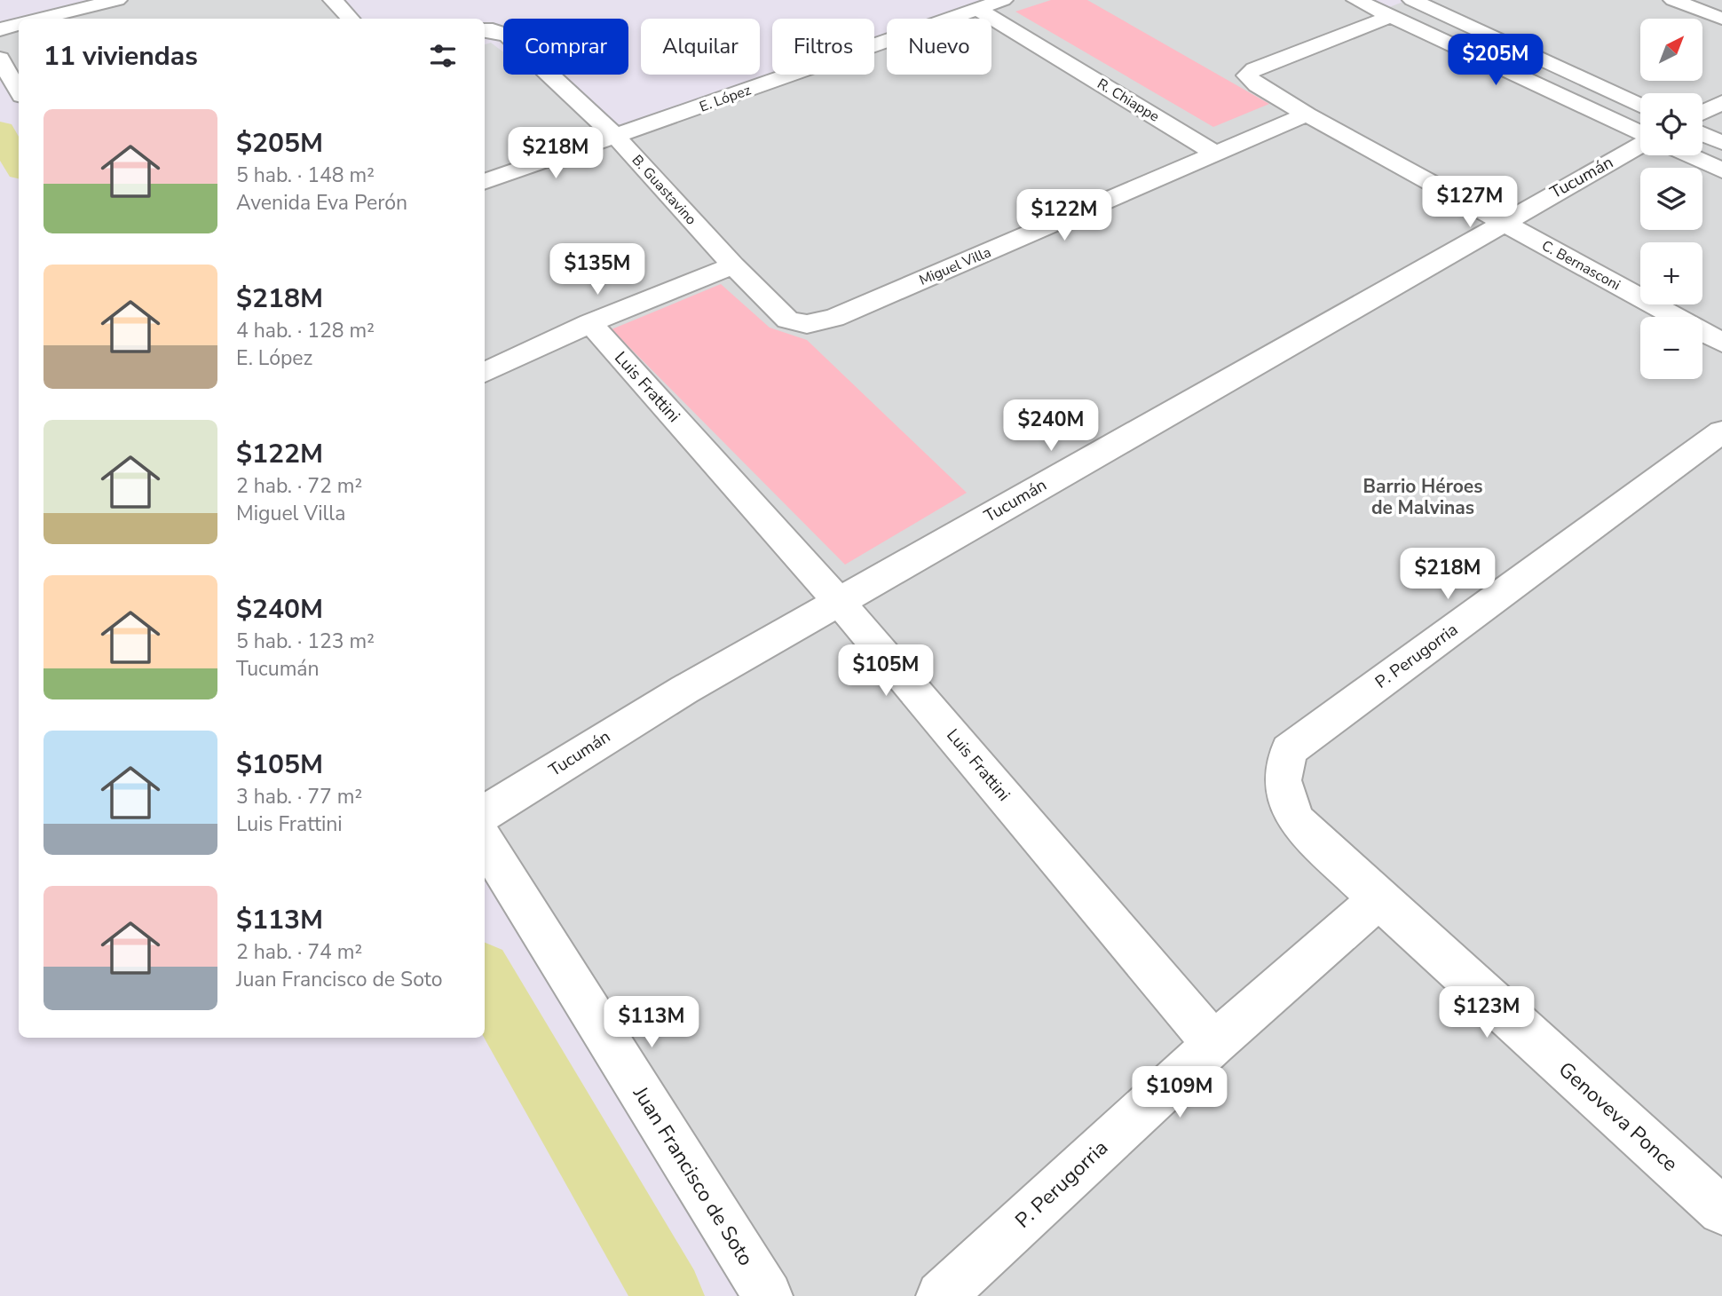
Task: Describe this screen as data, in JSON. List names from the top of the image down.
{
  "streets": {
    "street": [
      "E. López",
      "R. Chiappe",
      "Tucumán",
      "B. Guastavino",
      "C. Bernasconi",
      "Miguel Villa",
      "Luis Frattini",
      "P. Perugorria",
      "Genoveva Ponce",
      "Juan Francisco de Soto"
    ]
  },
  "crossings": [
    ["E. López", "R. Chiappe"],
    ["E. López", "B. Guastavino"],
    ["R. Chiappe", "Miguel Villa"],
    ["Tucumán", "C. Bernasconi"],
    ["Tucumán", "Luis Frattini"],
    ["B. Guastavino", "Miguel Villa"],
    ["C. Bernasconi", "Miguel Villa"],
    ["Luis Frattini", "P. Perugorria"],
    ["P. Perugorria", "Genoveva Ponce"]
  ],
  "districts": ["Barrio Héroes de Malvinas"],
  "north": "top right",
  "page": {
    "map_buttons": ["+", "−"],
    "chip": [
      "Comprar",
      "Alquilar",
      "Filtros",
      "Nuevo"
    ],
    "heading": "11 viviendas",
    "price": [
      "$205M",
      "$218M",
      "$127M",
      "$122M",
      "$135M",
      "$240M",
      "$218M",
      "$105M",
      "$123M",
      "$113M",
      "$109M"
    ],
    "list": [
      {
        "name": "$205M",
        "note": "5 hab. · 148 m² · Avenida Eva Perón"
      },
      {
        "name": "$218M",
        "note": "4 hab. · 128 m² · E. López"
      },
      {
        "name": "$122M",
        "note": "2 hab. · 72 m² · Miguel Villa"
      },
      {
        "name": "$240M",
        "note": "5 hab. · 123 m² · Tucumán"
      },
      {
        "name": "$105M",
        "note": "3 hab. · 77 m² · Luis Frattini"
      },
      {
        "name": "$113M",
        "note": "2 hab. · 74 m² · Juan Francisco de Soto"
      }
    ]
  }
}
